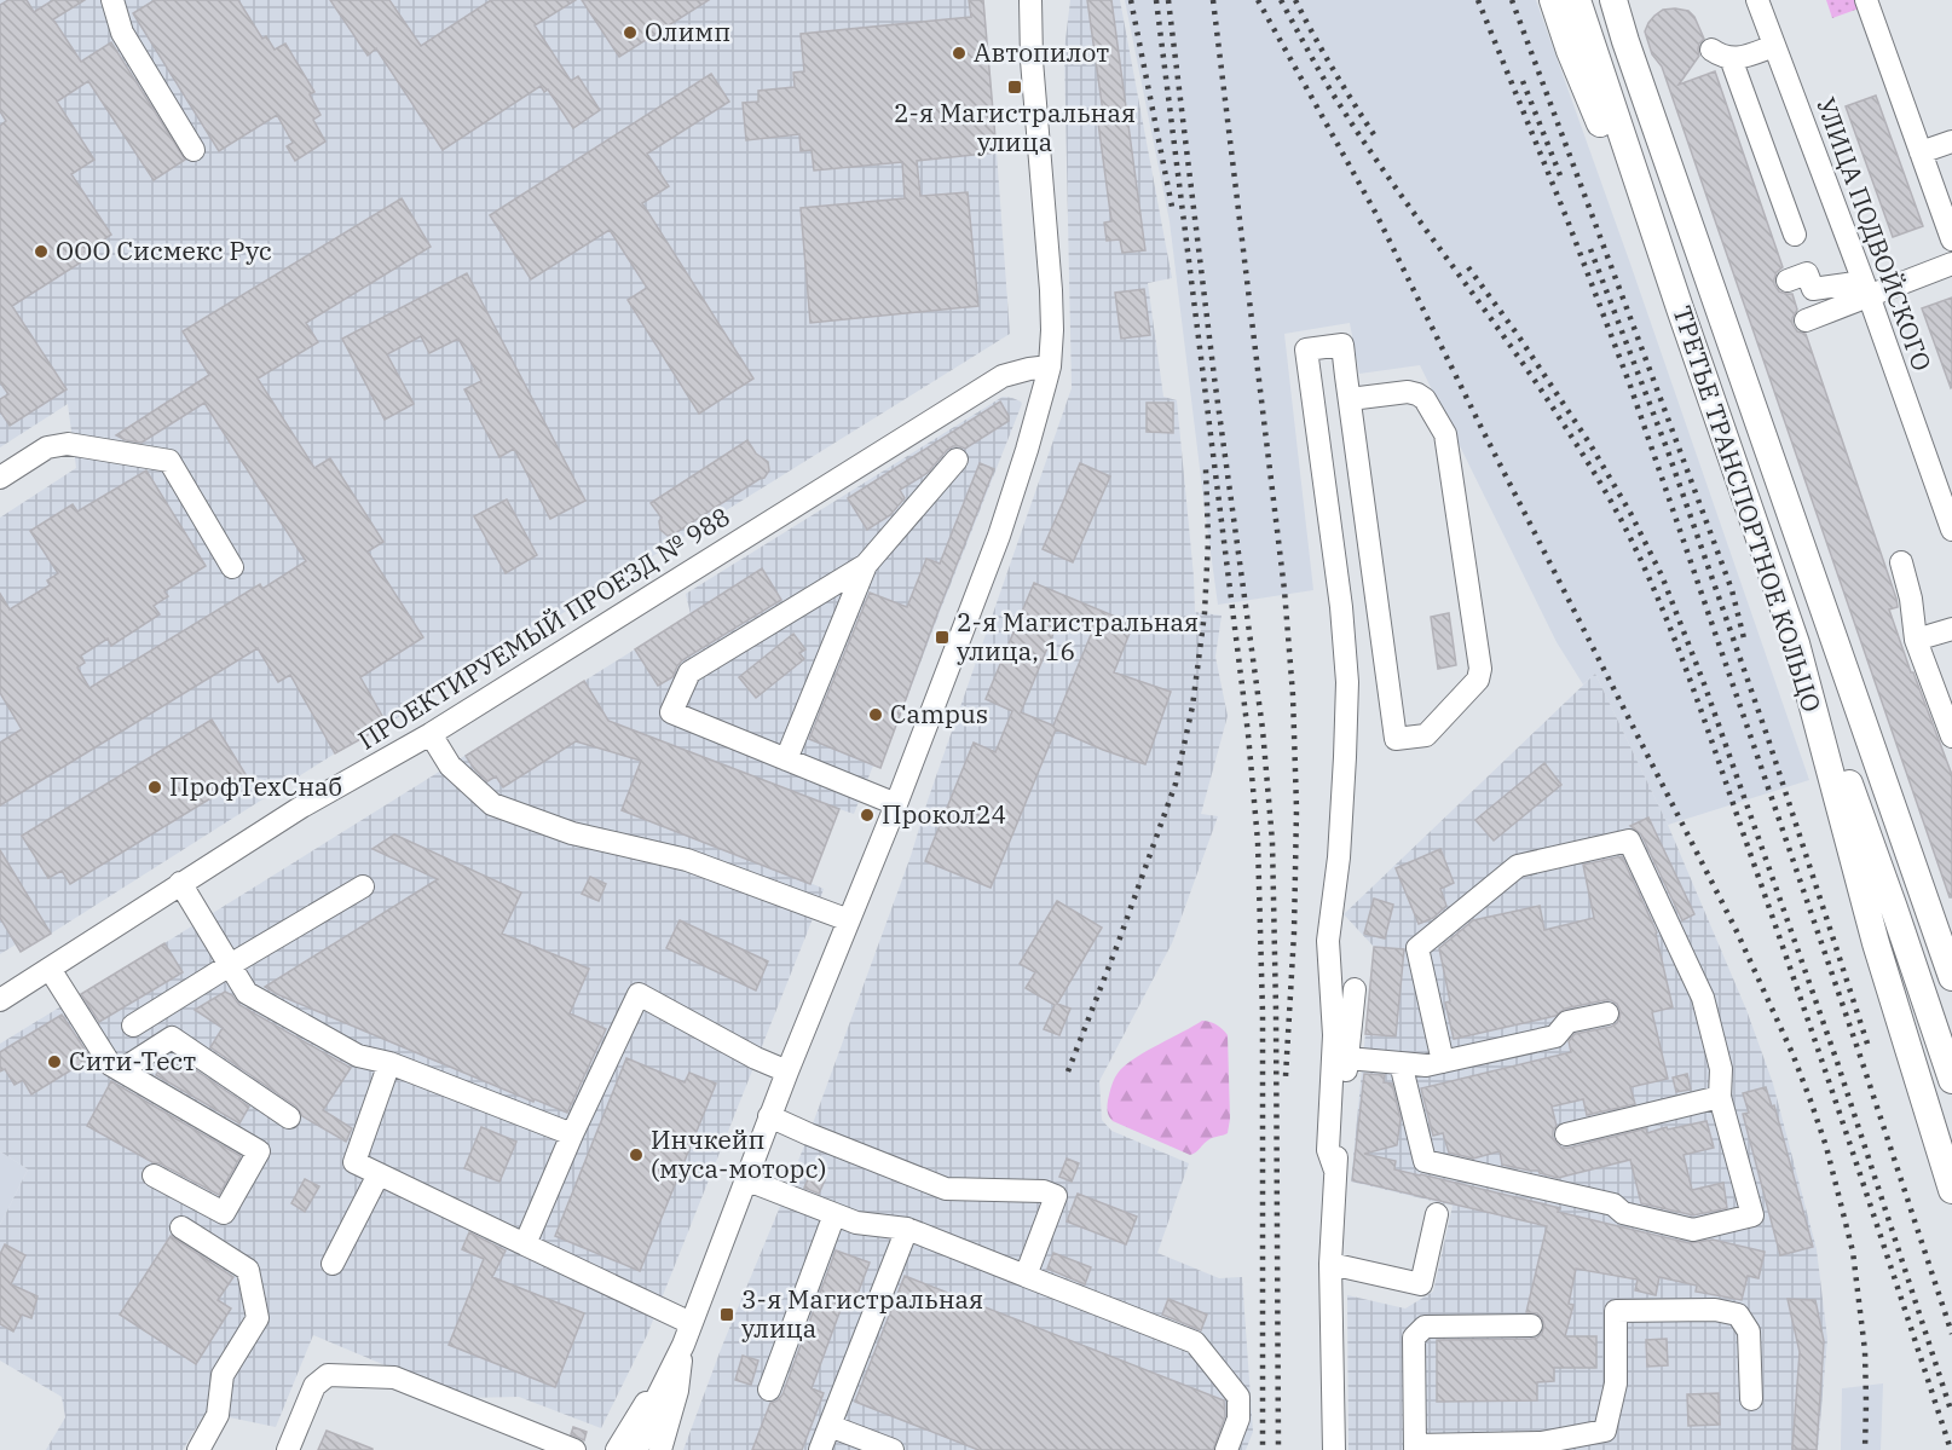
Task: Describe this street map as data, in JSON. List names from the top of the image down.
{
  "streets": {
    "main road": ["ТРЕТЬЕ ТРАНСПОРТНОЕ КОЛЬЦО"],
    "street": ["УЛИЦА ПОДВОЙСКОГО", "ПРОЕКТИРУЕМЫЙ ПРОЕЗД № 988"]
  },
  "places": {
    "other": [
      "Олимп",
      "Автопилот",
      "ООО Сисмекс Рус",
      "Campus",
      "ПрофТехСнаб",
      "Прокол24",
      "Сити-Тест",
      "Инчкейп (муса-моторс)"
    ],
    "transit": ["2-я Магистральная улица", "2-я Магистральная улица, 16", "3-я Магистральная улица"]
  }
}
